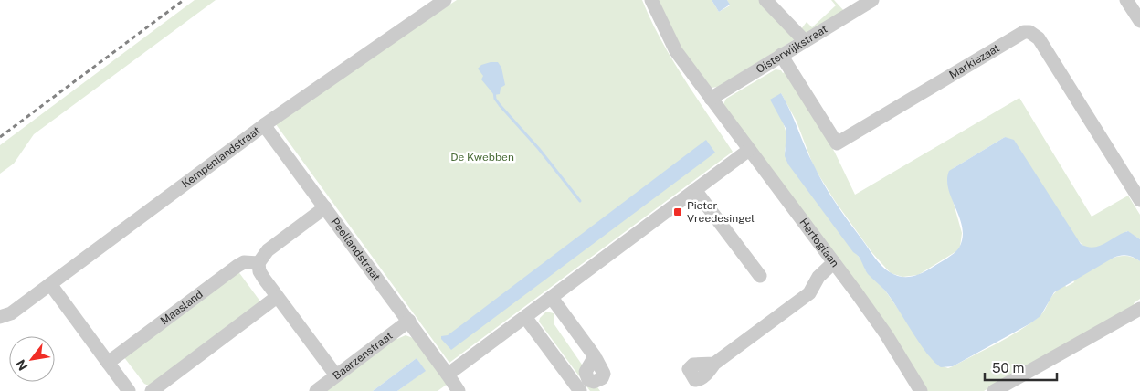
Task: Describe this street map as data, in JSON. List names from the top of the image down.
{
  "streets": {
    "street": [
      "Oisterwijkstraat",
      "Markiezaat",
      "Kempenlandstraat",
      "Hertoglaan",
      "Peellandstraat",
      "Maasland",
      "Baarzenstraat"
    ]
  },
  "crossings": [
    ["Oisterwijkstraat", "Markiezaat"],
    ["Oisterwijkstraat", "Hertoglaan"],
    ["Kempenlandstraat", "Peellandstraat"],
    ["Peellandstraat", "Baarzenstraat"]
  ],
  "parks": ["De Kwebben"],
  "places": {
    "transit": ["Pieter Vreedesingel"]
  },
  "scale_bar": "50 m",
  "north": "bottom left"
}
